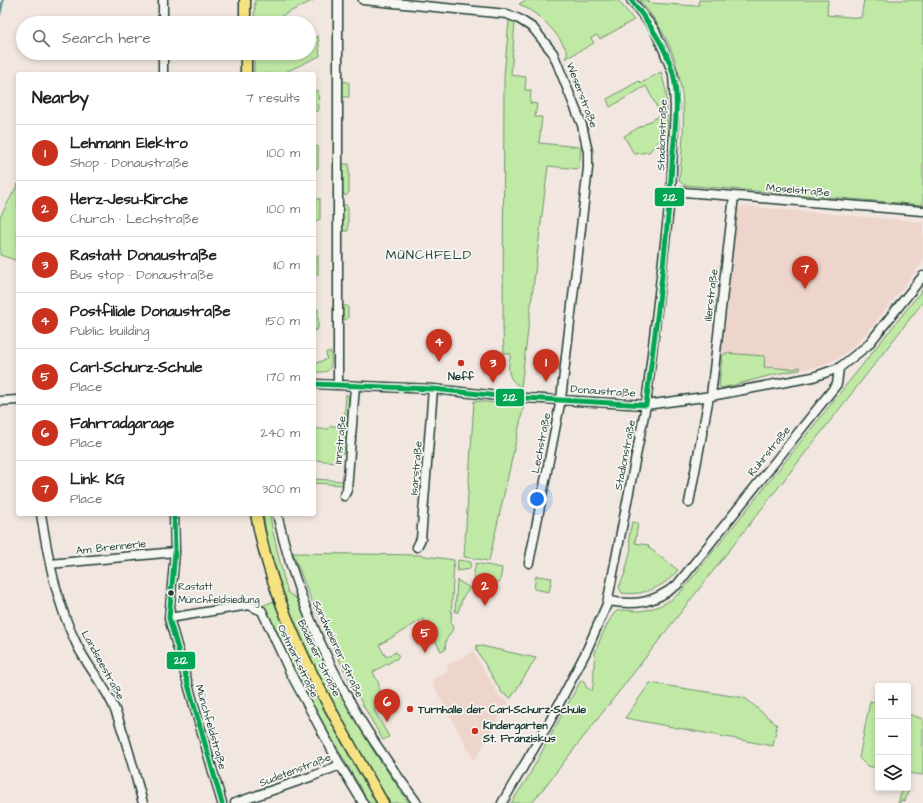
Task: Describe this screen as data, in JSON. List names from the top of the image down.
{
  "streets": {
    "main road": ["Badener Straße"],
    "street": [
      "Weserstraße",
      "Stadionstraße",
      "Moselstraße",
      "Illerstraße",
      "Donaustraße",
      "Innstraße",
      "Lechstraße",
      "Ruhrstraße",
      "Isarstraße",
      "Am Brennerle",
      "Sandweierer Straße",
      "Ostmarkstraße",
      "Landseestraße",
      "Münchfeldstraße",
      "Sudetenstraße"
    ]
  },
  "crossings": [
    ["Weserstraße", "Donaustraße"],
    ["Weserstraße", "Lechstraße"],
    ["Stadionstraße", "Moselstraße"],
    ["Stadionstraße", "Donaustraße"],
    ["Stadionstraße", "Ruhrstraße"],
    ["Moselstraße", "Illerstraße"],
    ["Illerstraße", "Donaustraße"],
    ["Donaustraße", "Innstraße"],
    ["Donaustraße", "Lechstraße"],
    ["Donaustraße", "Ruhrstraße"],
    ["Donaustraße", "Isarstraße"],
    ["Am Brennerle", "Landseestraße"],
    ["Am Brennerle", "Münchfeldstraße"],
    ["Ostmarkstraße", "Münchfeldstraße"],
    ["Ostmarkstraße", "Sudetenstraße"]
  ],
  "districts": ["MÜNCHFELD"],
  "places": [
    "Neff",
    "Rastatt Münchfeldsiedlung",
    "Turnhalle der Carl-Schurz-Schule",
    "Kindergarten St. Franziskus"
  ],
  "lines": ["transit line 212"],
  "page": {
    "search": "Search here",
    "heading": ["Nearby", "7 results"],
    "list": [
      {
        "mark": "1",
        "name": "Lehmann Elektro",
        "note": "Shop · Donaustraße",
        "value": "100 m"
      },
      {
        "mark": "2",
        "name": "Herz-Jesu-Kirche",
        "note": "Church · Lechstraße",
        "value": "100 m"
      },
      {
        "mark": "3",
        "name": "Rastatt Donaustraße",
        "note": "Bus stop · Donaustraße",
        "value": "110 m"
      },
      {
        "mark": "4",
        "name": "Postfiliale Donaustraße",
        "note": "Public building",
        "value": "150 m"
      },
      {
        "mark": "5",
        "name": "Carl-Schurz-Schule",
        "note": "Place",
        "value": "170 m"
      },
      {
        "mark": "6",
        "name": "Fahrradgarage",
        "note": "Place",
        "value": "240 m"
      },
      {
        "mark": "7",
        "name": "Link KG",
        "note": "Place",
        "value": "300 m"
      }
    ],
    "pins": [
      "7",
      "4",
      "1",
      "3",
      "2",
      "5",
      "6"
    ],
    "map_buttons": ["+", "−"]
  }
}
